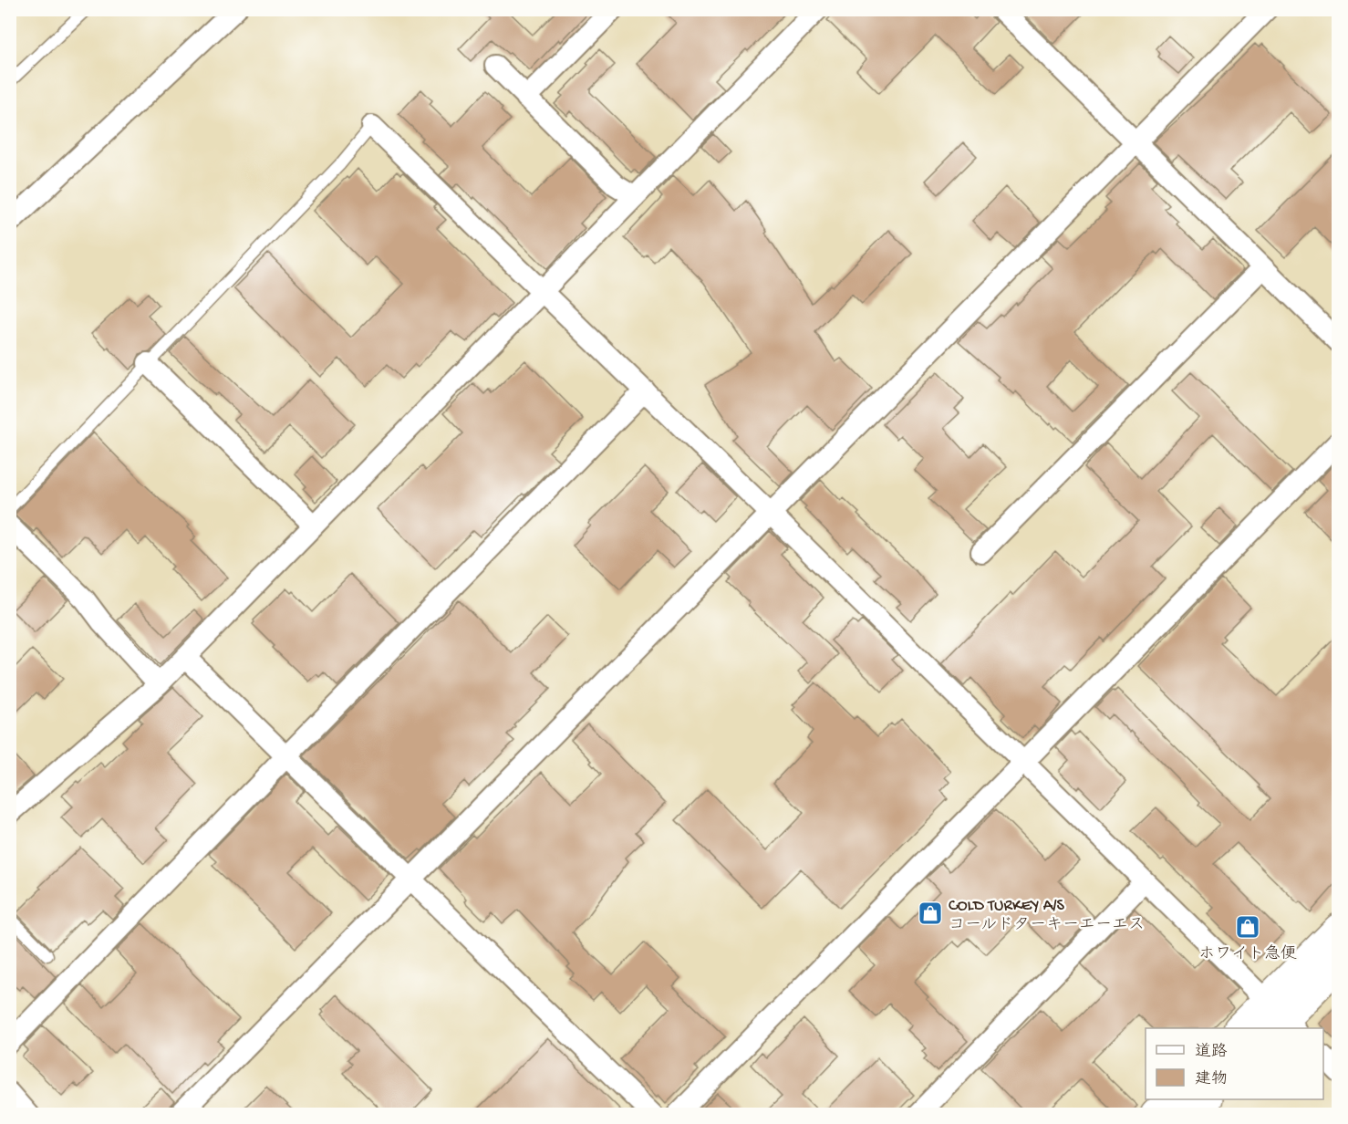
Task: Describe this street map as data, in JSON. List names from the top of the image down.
{
  "places": {
    "shop": ["COLD TURKEY A/S コールドターキーエーエス", "ホワイト急便"]
  },
  "legend": ["道路", "建物"]
}
